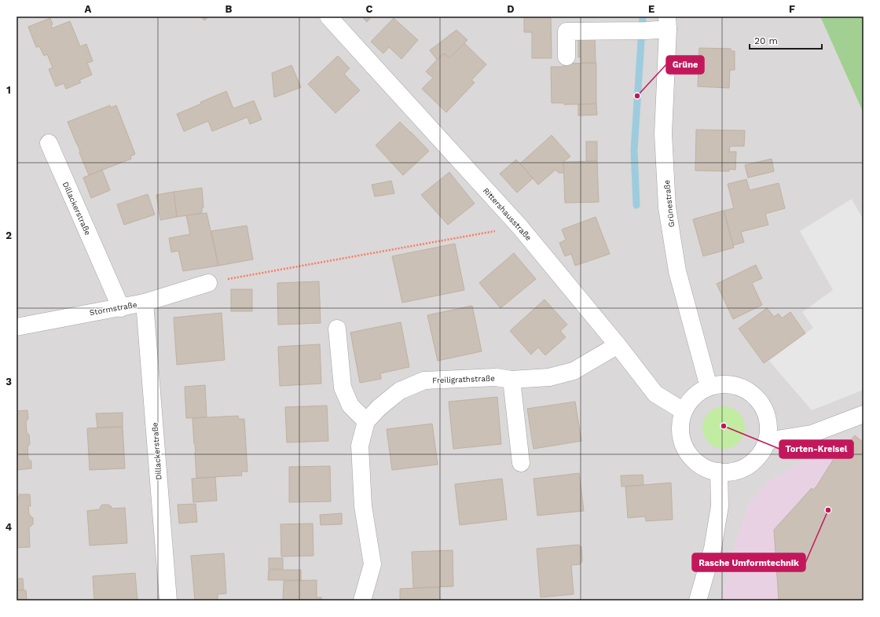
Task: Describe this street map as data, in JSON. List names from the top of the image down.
{
  "streets": {
    "street": [
      "Grünestraße",
      "Dillackerstraße",
      "Rittershausstraße",
      "Stormstraße",
      "Freiligrathstraße"
    ]
  },
  "crossings": [
    ["Grünestraße", "Rittershausstraße"],
    ["Dillackerstraße", "Stormstraße"],
    ["Rittershausstraße", "Freiligrathstraße"]
  ],
  "places": ["Grüne", "Torten-Kreisel", "Rasche Umformtechnik"],
  "scale_bar": "20 m",
  "grid": {
    "columns": [
      "A",
      "B",
      "C",
      "D",
      "E",
      "F"
    ],
    "rows": [
      "1",
      "2",
      "3",
      "4"
    ]
  }
}
